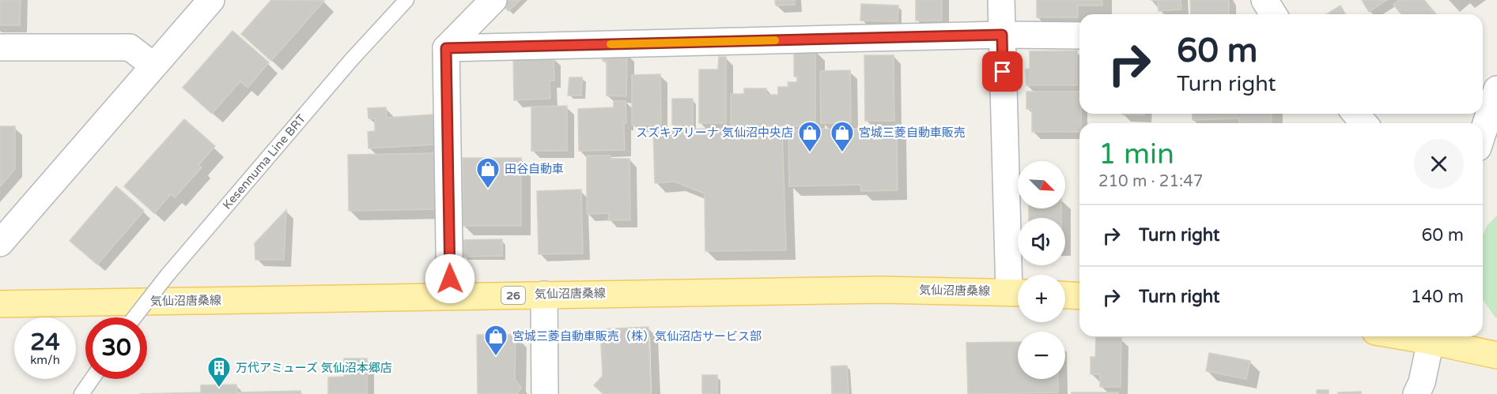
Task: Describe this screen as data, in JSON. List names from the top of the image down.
{
  "streets": {
    "main road": ["気仙沼唐桑線", "26"],
    "lane": ["Kesennuma Line BRT"]
  },
  "places": {
    "shop": [
      "スズキアリーナ 気仙沼中央店",
      "宮城三菱自動車販売",
      "田谷自動車",
      "宮城三菱自動車販売（株）気仙沼店サービス部"
    ],
    "building": ["万代アミューズ 気仙沼本郷店"]
  },
  "north": "bottom right",
  "page": {
    "turn": ["60 m", "Turn right"],
    "heading": ["1 min", "210 m · 21:47"],
    "map_buttons": ["+", "−"],
    "list": [
      {
        "name": "Turn right",
        "value": "60 m"
      },
      {
        "name": "Turn right",
        "value": "140 m"
      }
    ],
    "speed": "24 km/h",
    "limit": "30"
  }
}
